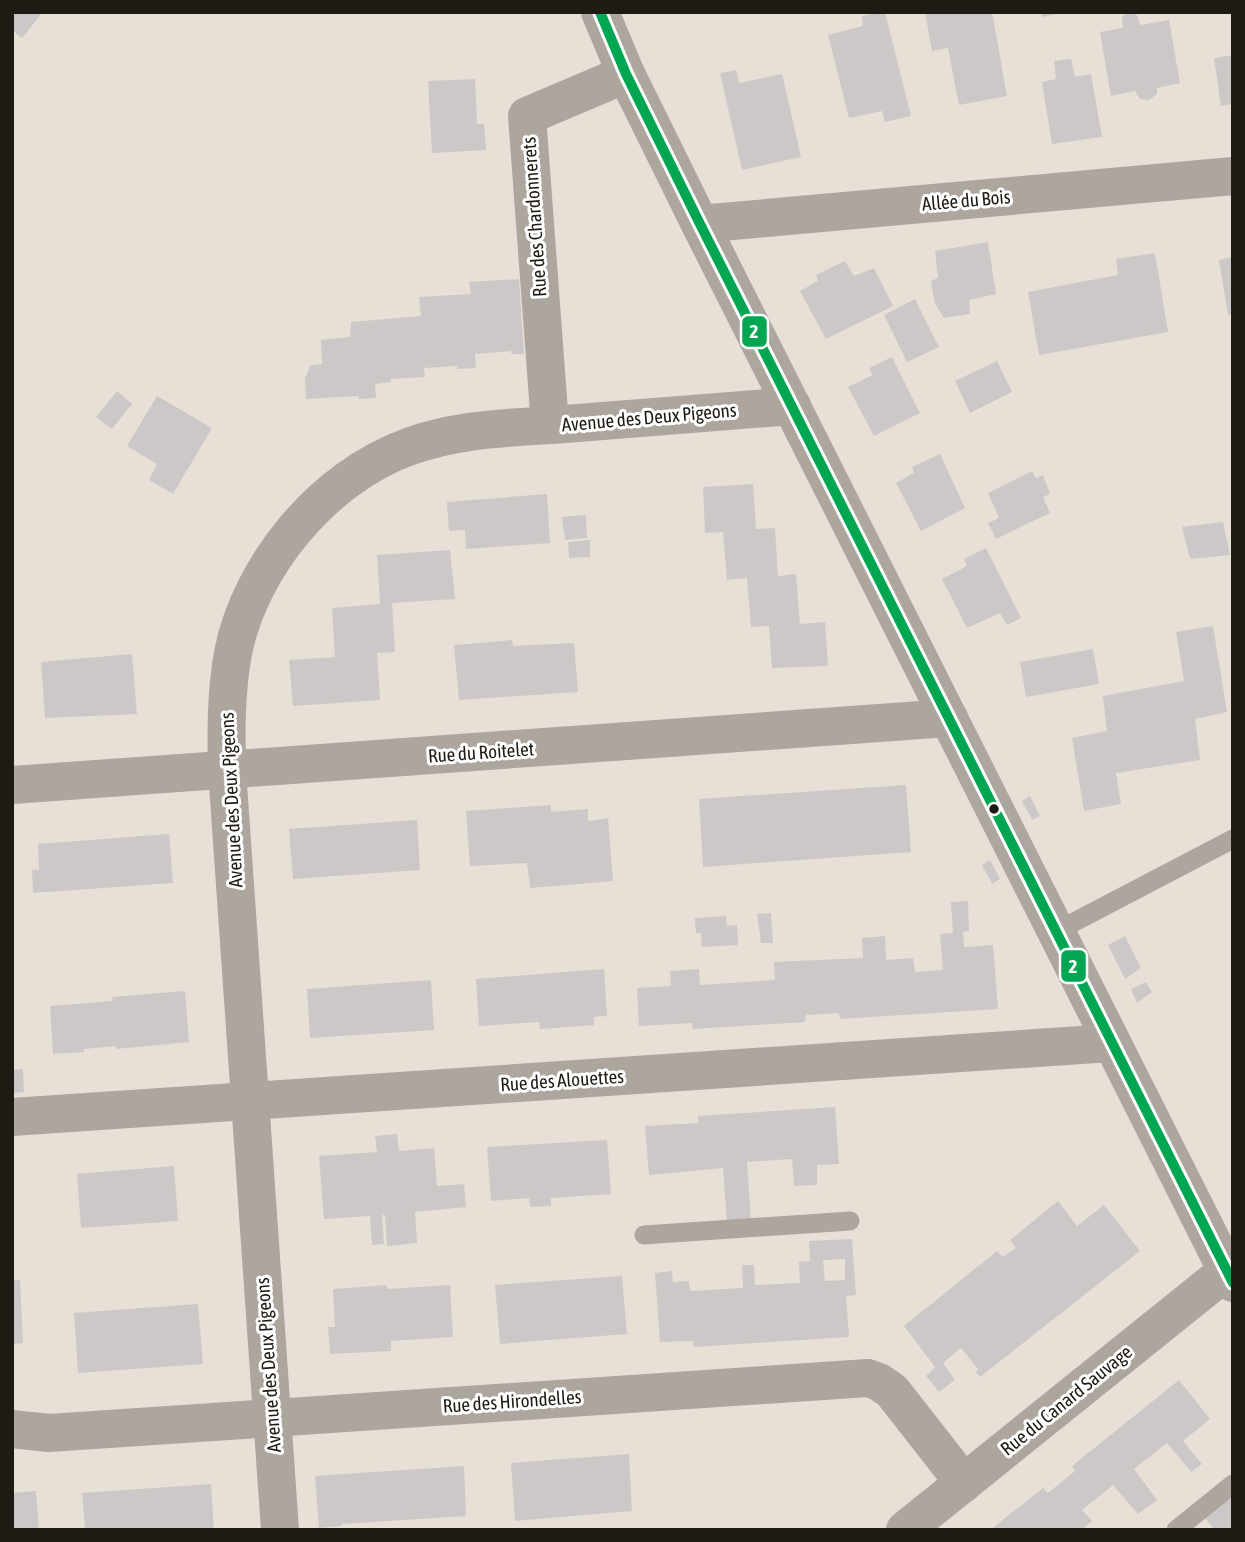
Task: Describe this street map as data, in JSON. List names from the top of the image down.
{
  "streets": {
    "street": [
      "Allée du Bois",
      "Rue des Chardonnerets",
      "Avenue des Deux Pigeons",
      "Rue du Roitelet",
      "Rue des Alouettes",
      "Rue du Canard Sauvage",
      "Rue des Hirondelles"
    ]
  },
  "crossings": [
    ["Rue des Chardonnerets", "Avenue des Deux Pigeons"],
    ["Avenue des Deux Pigeons", "Rue du Roitelet"],
    ["Avenue des Deux Pigeons", "Rue des Alouettes"],
    ["Avenue des Deux Pigeons", "Rue des Hirondelles"],
    ["Rue du Canard Sauvage", "Rue des Hirondelles"]
  ],
  "lines": ["transit line 2"]
}
